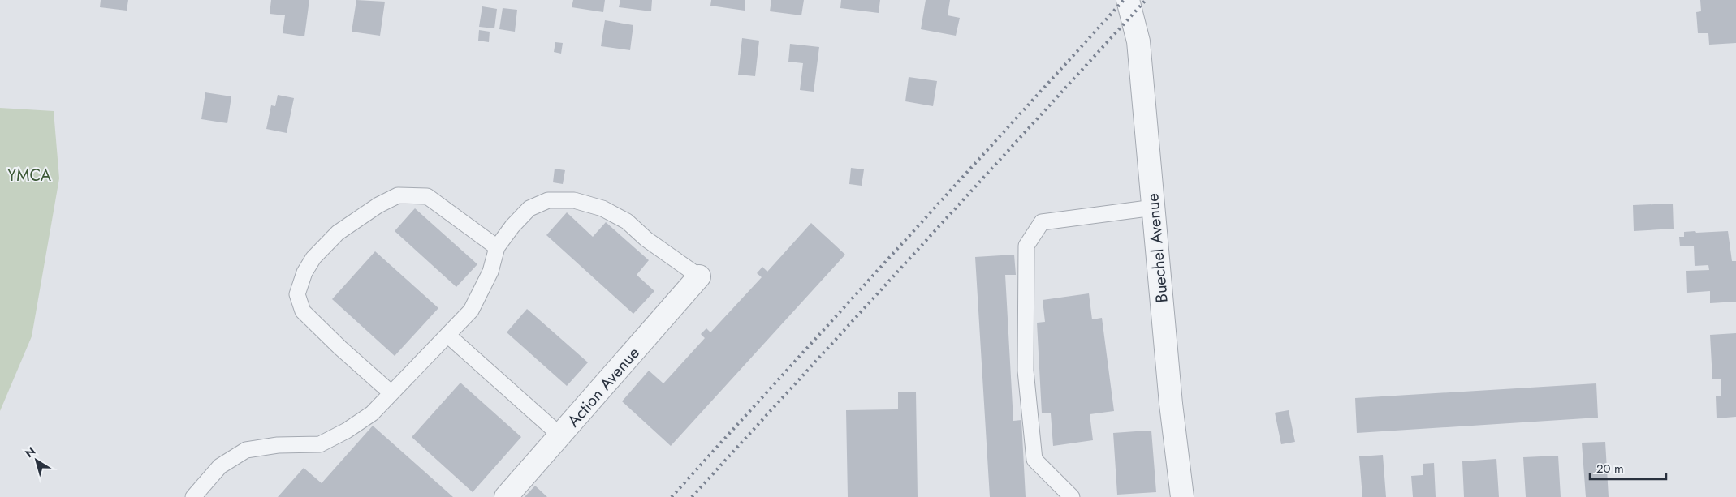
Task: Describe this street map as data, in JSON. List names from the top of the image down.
{
  "streets": {
    "street": ["Buechel Avenue", "Action Avenue"]
  },
  "parks": ["YMCA"],
  "scale_bar": "20 m",
  "north": "top left"
}
